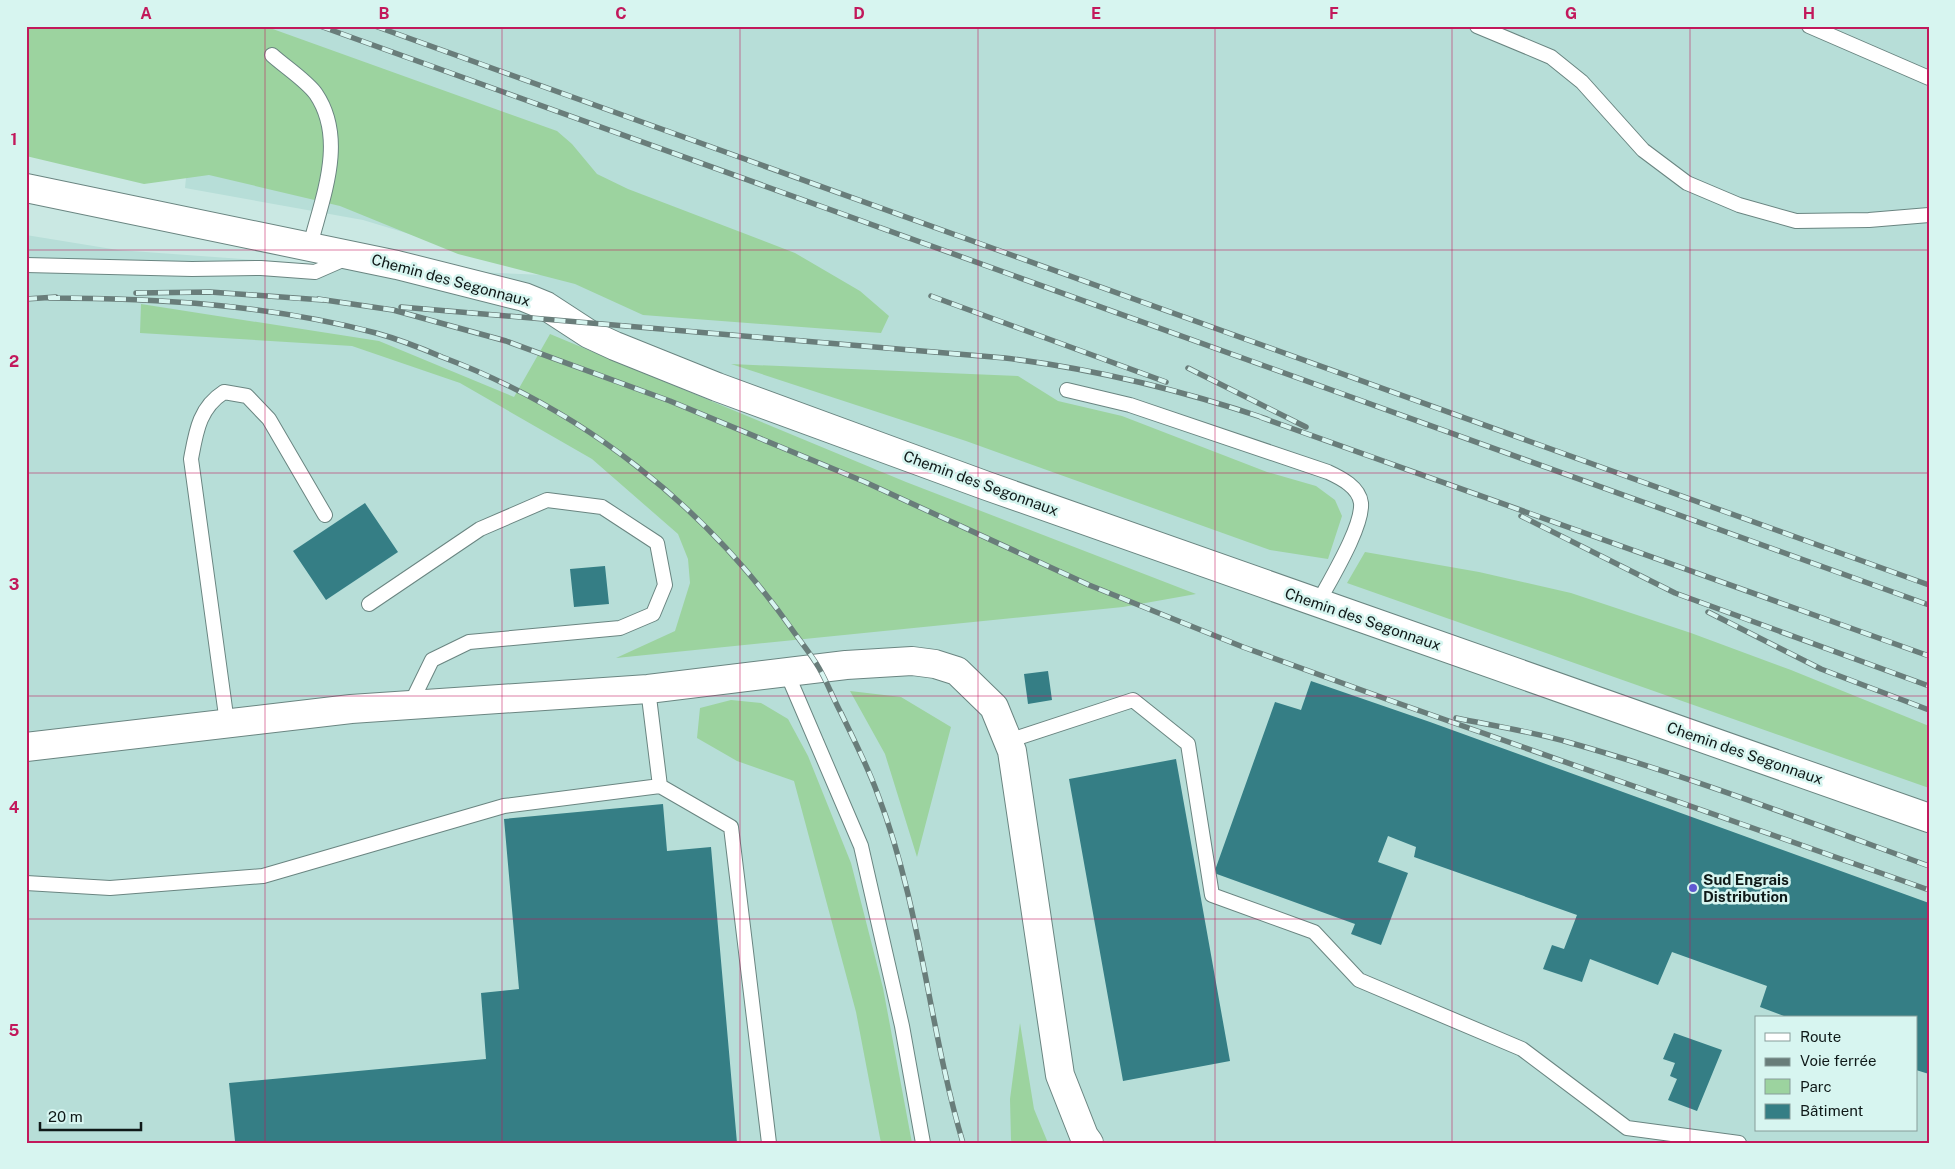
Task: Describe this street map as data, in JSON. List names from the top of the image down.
{
  "streets": {
    "street": ["Chemin des Segonnaux"]
  },
  "places": ["Sud Engrais Distribution"],
  "legend": [
    "Route",
    "Voie ferrée",
    "Parc",
    "Bâtiment"
  ],
  "scale_bar": "20 m",
  "grid": {
    "columns": [
      "A",
      "B",
      "C",
      "D",
      "E",
      "F",
      "G",
      "H"
    ],
    "rows": [
      "1",
      "2",
      "3",
      "4",
      "5"
    ]
  }
}
